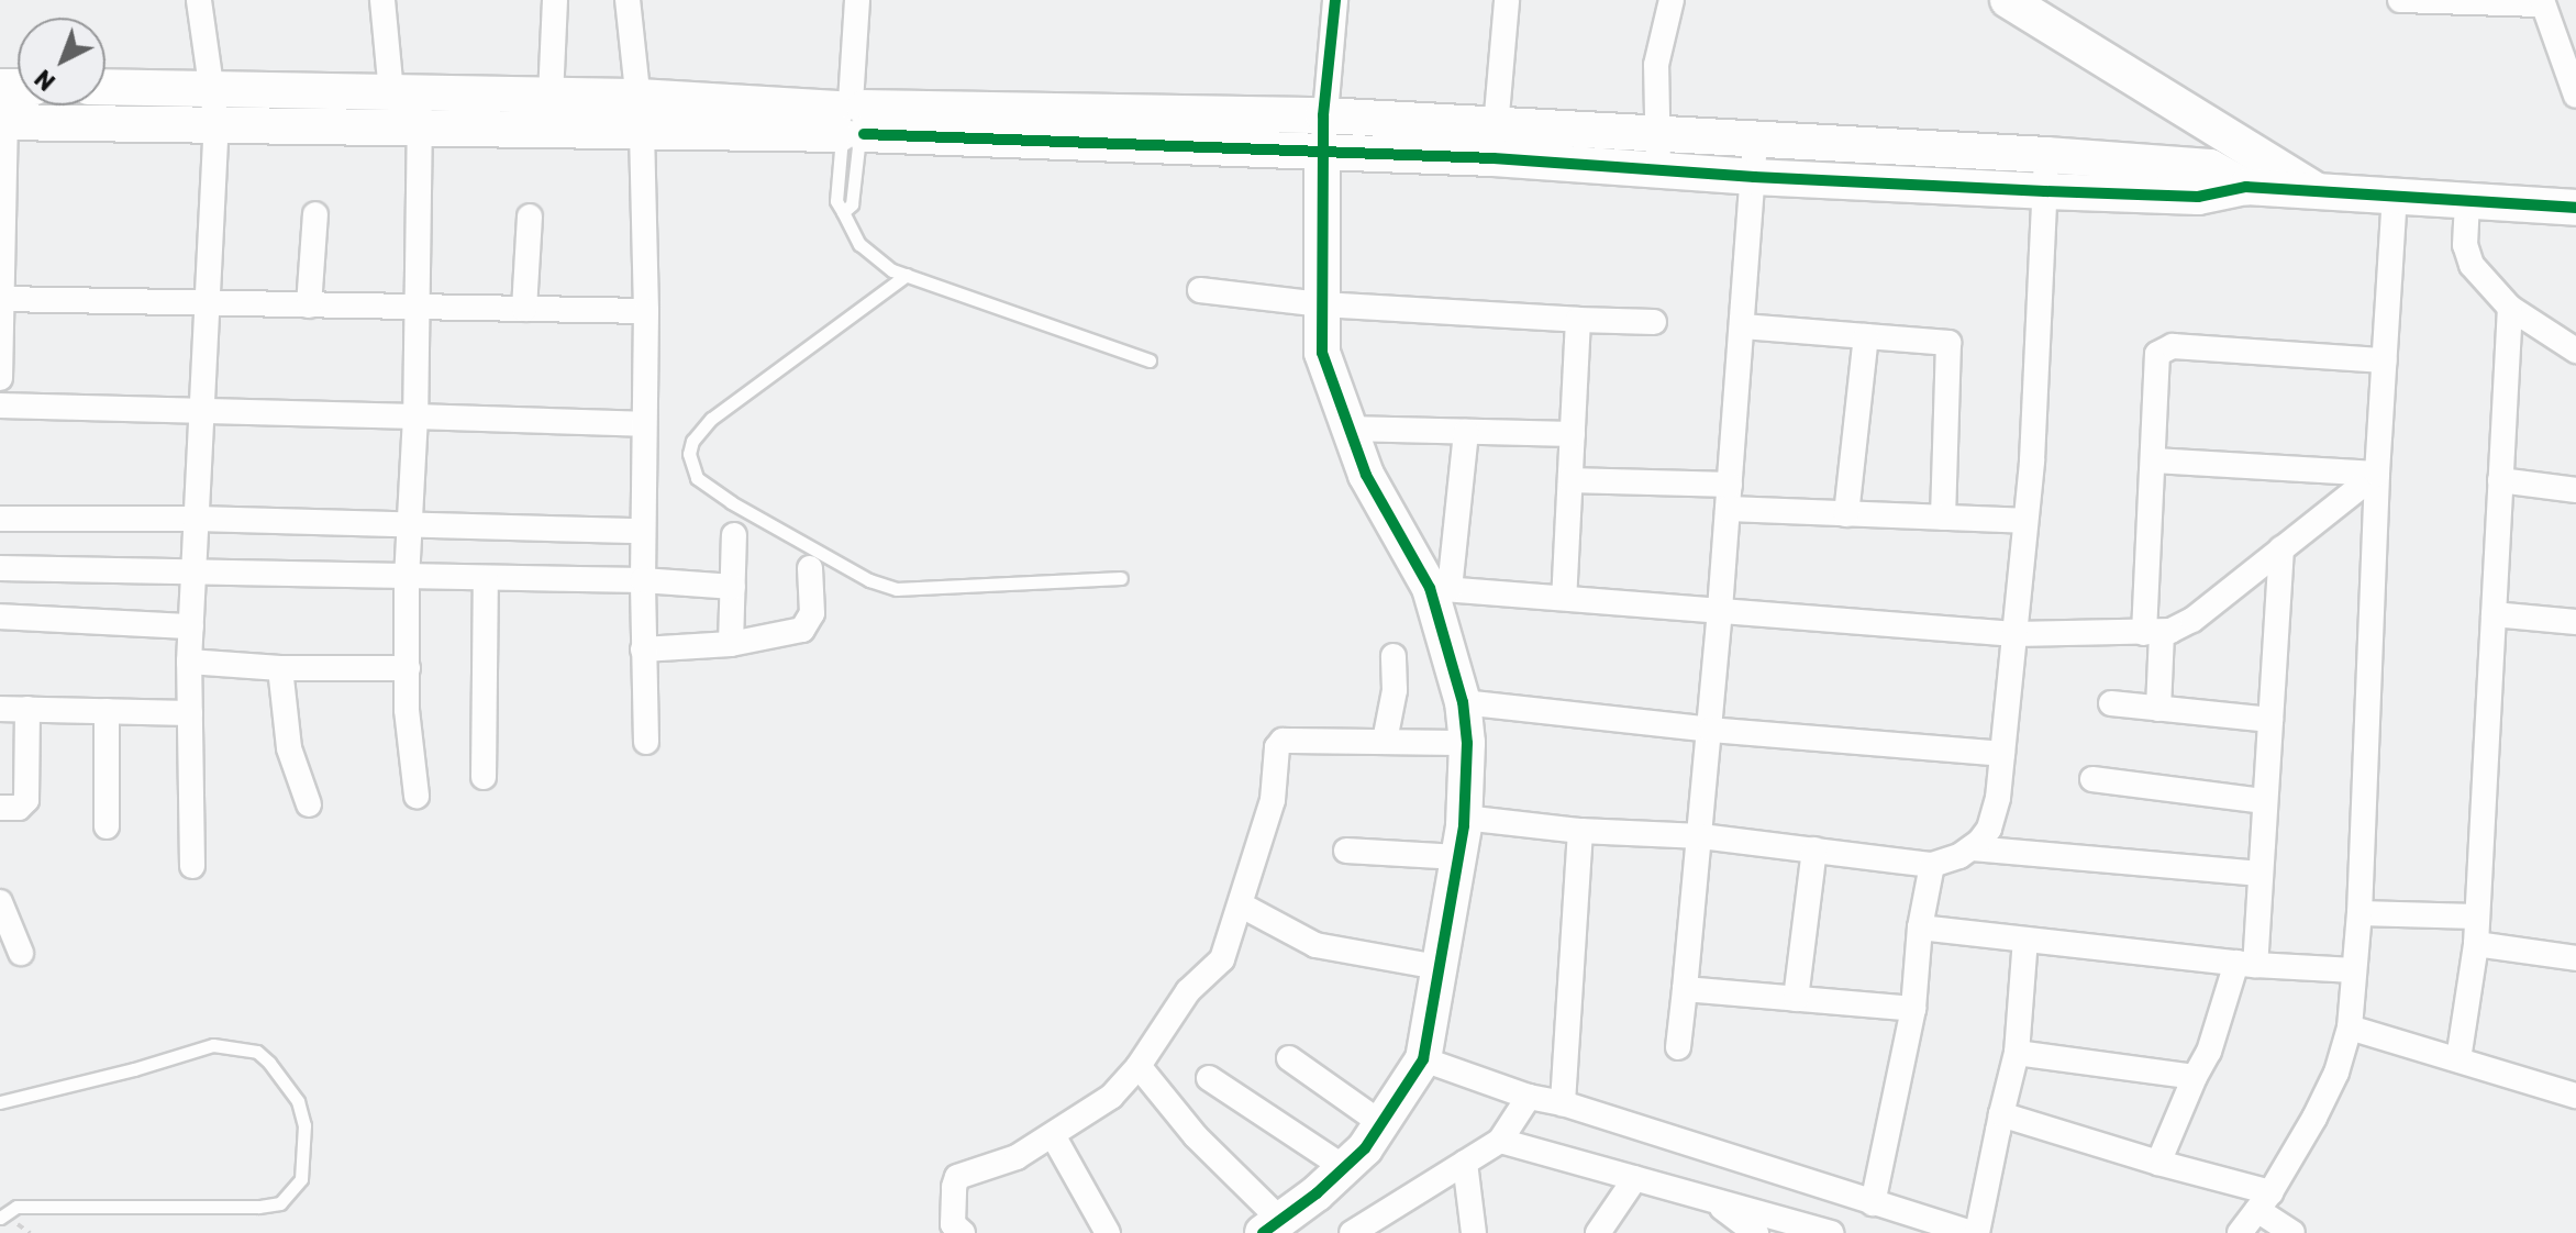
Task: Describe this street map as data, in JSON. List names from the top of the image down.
{
  "north": "bottom left"
}
